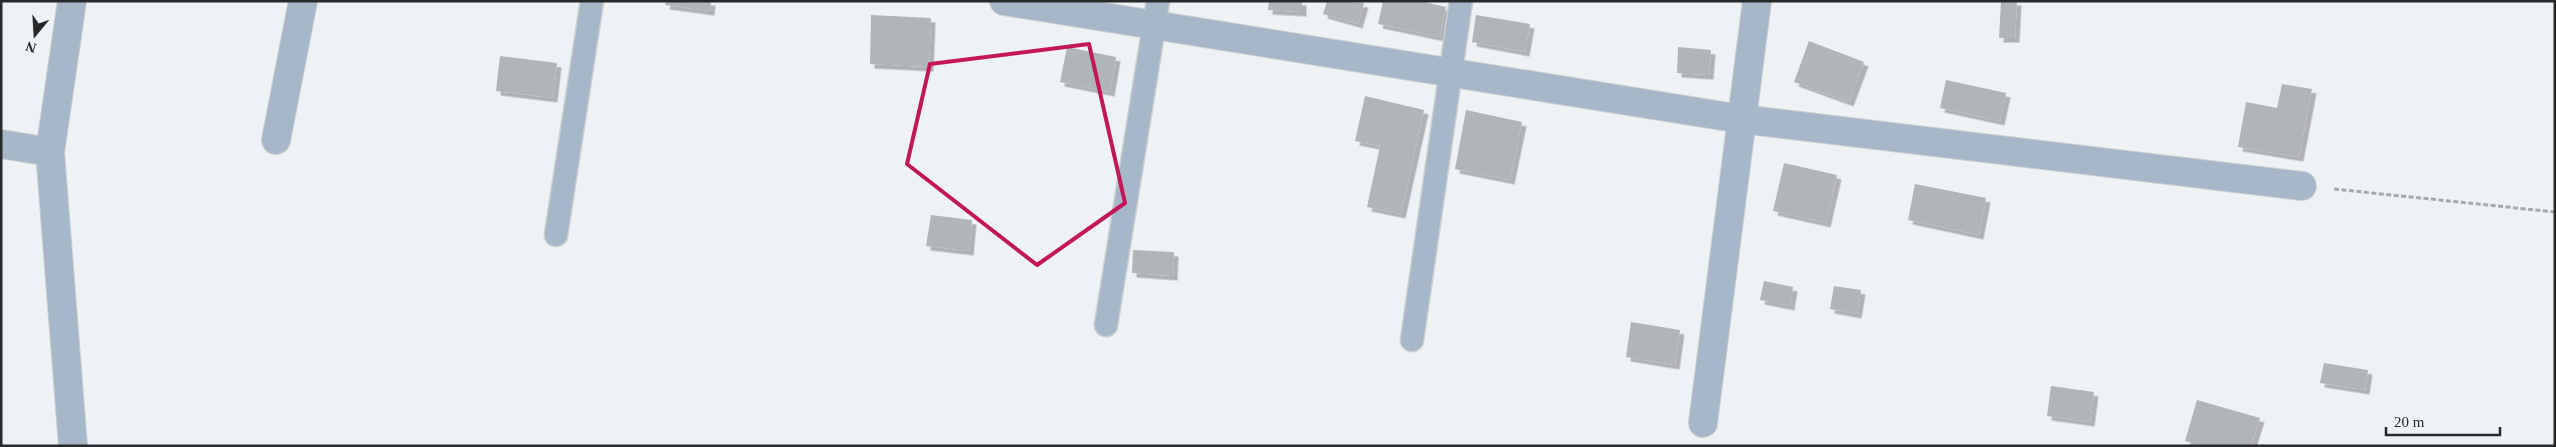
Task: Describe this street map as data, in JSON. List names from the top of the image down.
{
  "scale_bar": "20 m",
  "north": "bottom"
}
